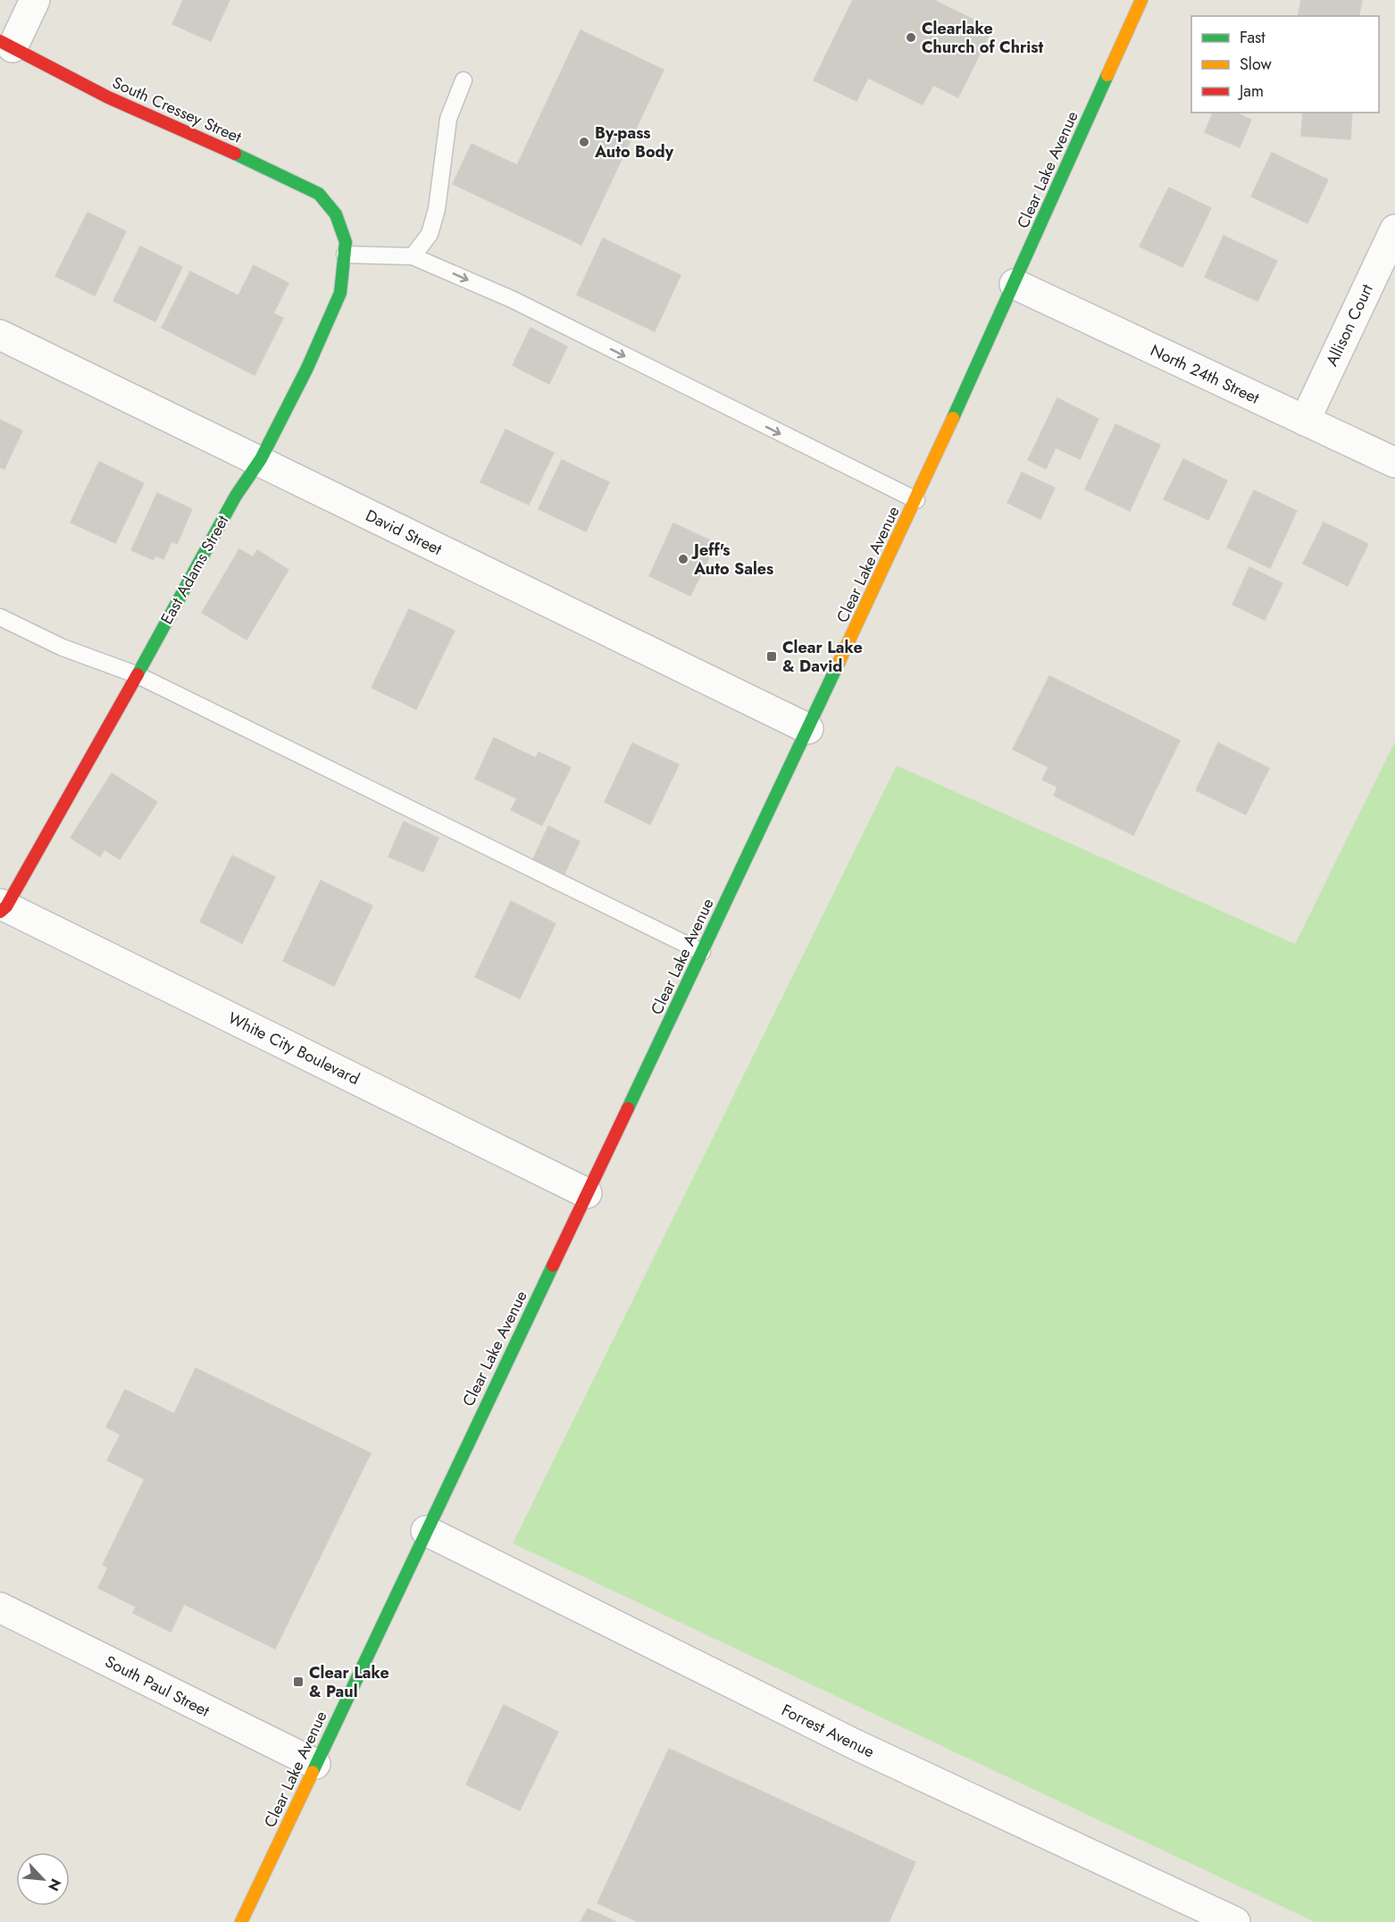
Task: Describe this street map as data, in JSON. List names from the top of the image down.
{
  "streets": {
    "main road": ["South Cressey Street", "Clear Lake Avenue", "East Adams Street"],
    "street": [
      "Allison Court",
      "North 24th Street",
      "David Street",
      "White City Boulevard",
      "South Paul Street",
      "Forrest Avenue"
    ]
  },
  "crossings": [
    ["South Cressey Street", "East Adams Street"],
    ["Clear Lake Avenue", "North 24th Street"],
    ["Clear Lake Avenue", "David Street"],
    ["Clear Lake Avenue", "White City Boulevard"],
    ["Clear Lake Avenue", "South Paul Street"],
    ["Clear Lake Avenue", "Forrest Avenue"],
    ["Allison Court", "North 24th Street"],
    ["David Street", "East Adams Street"],
    ["East Adams Street", "White City Boulevard"]
  ],
  "places": {
    "other": ["Clearlake Church of Christ", "By-pass Auto Body", "Jeff's Auto Sales"],
    "transit": ["Clear Lake & David", "Clear Lake & Paul"]
  },
  "legend": ["Fast", "Slow", "Jam"],
  "north": "bottom right"
}
